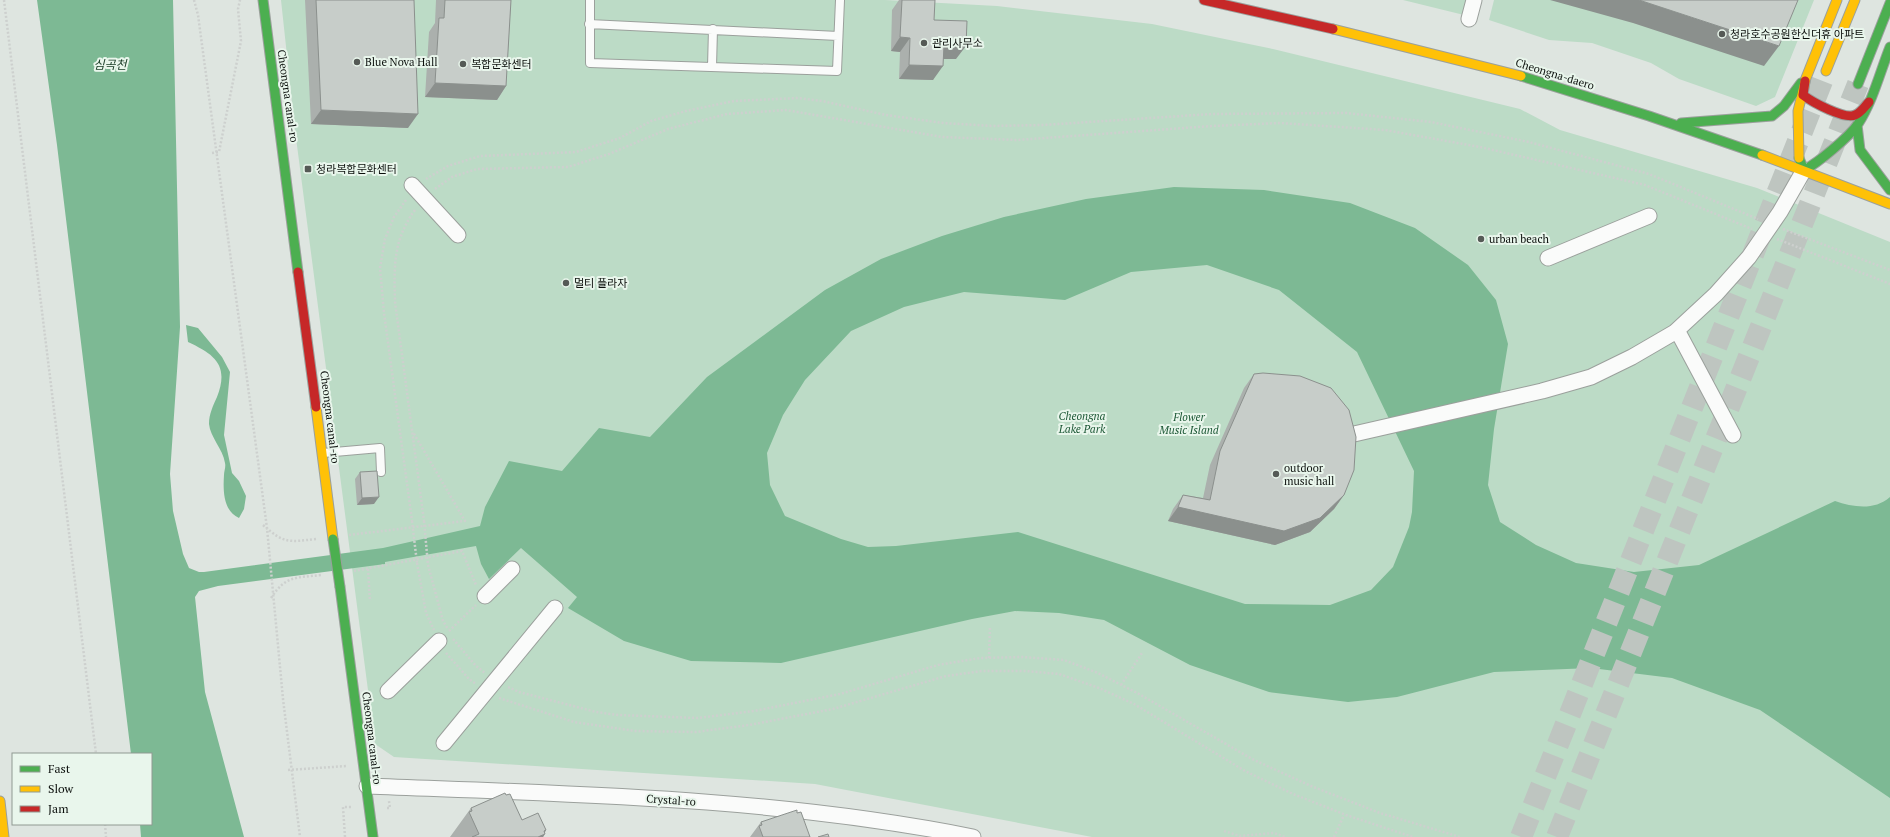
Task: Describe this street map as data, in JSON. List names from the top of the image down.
{
  "streets": {
    "main road": ["Cheongna-daero", "Cheongna canal-ro"],
    "street": ["Crystal-ro"]
  },
  "crossings": [
    ["Cheongna canal-ro", "Crystal-ro"]
  ],
  "water": ["심곡천"],
  "parks": ["Cheongna Lake Park", "Flower Music Island"],
  "places": {
    "other": [
      "청라호수공원한신더휴 아파트",
      "관리사무소",
      "Blue Nova Hall",
      "복합문화센터",
      "urban beach",
      "멀티 플라자",
      "outdoor music hall"
    ],
    "transit": ["청라복합문화센터"]
  },
  "legend": ["Fast", "Slow", "Jam"]
}
